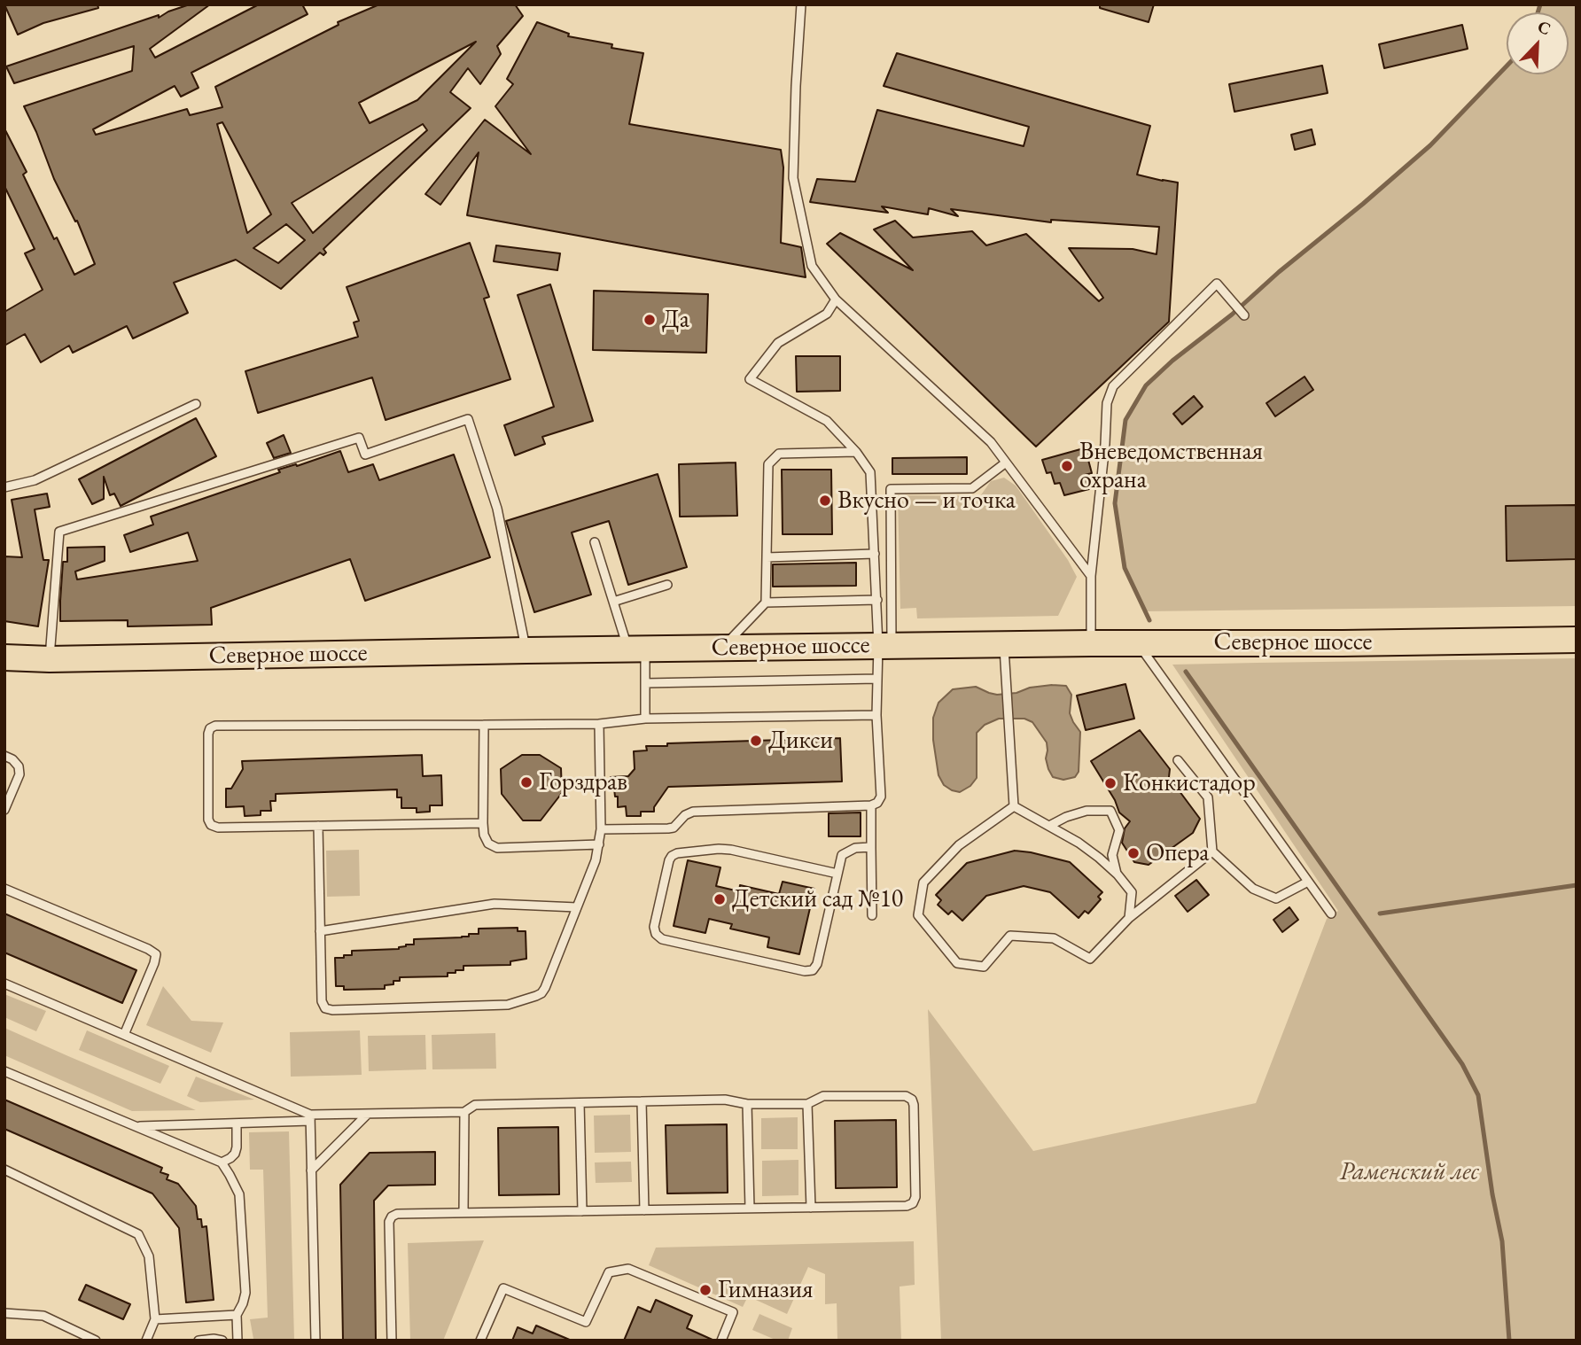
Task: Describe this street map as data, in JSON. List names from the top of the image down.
{
  "streets": {
    "main road": ["Северное шоссе"]
  },
  "parks": ["Раменский лес"],
  "places": [
    "Да",
    "Вневедомственная охрана",
    "Вкусно — и точка",
    "Дикси",
    "Горздрав",
    "Конкистадор",
    "Опера",
    "Детский сад №10",
    "Гимназия"
  ],
  "north": "top right"
}
